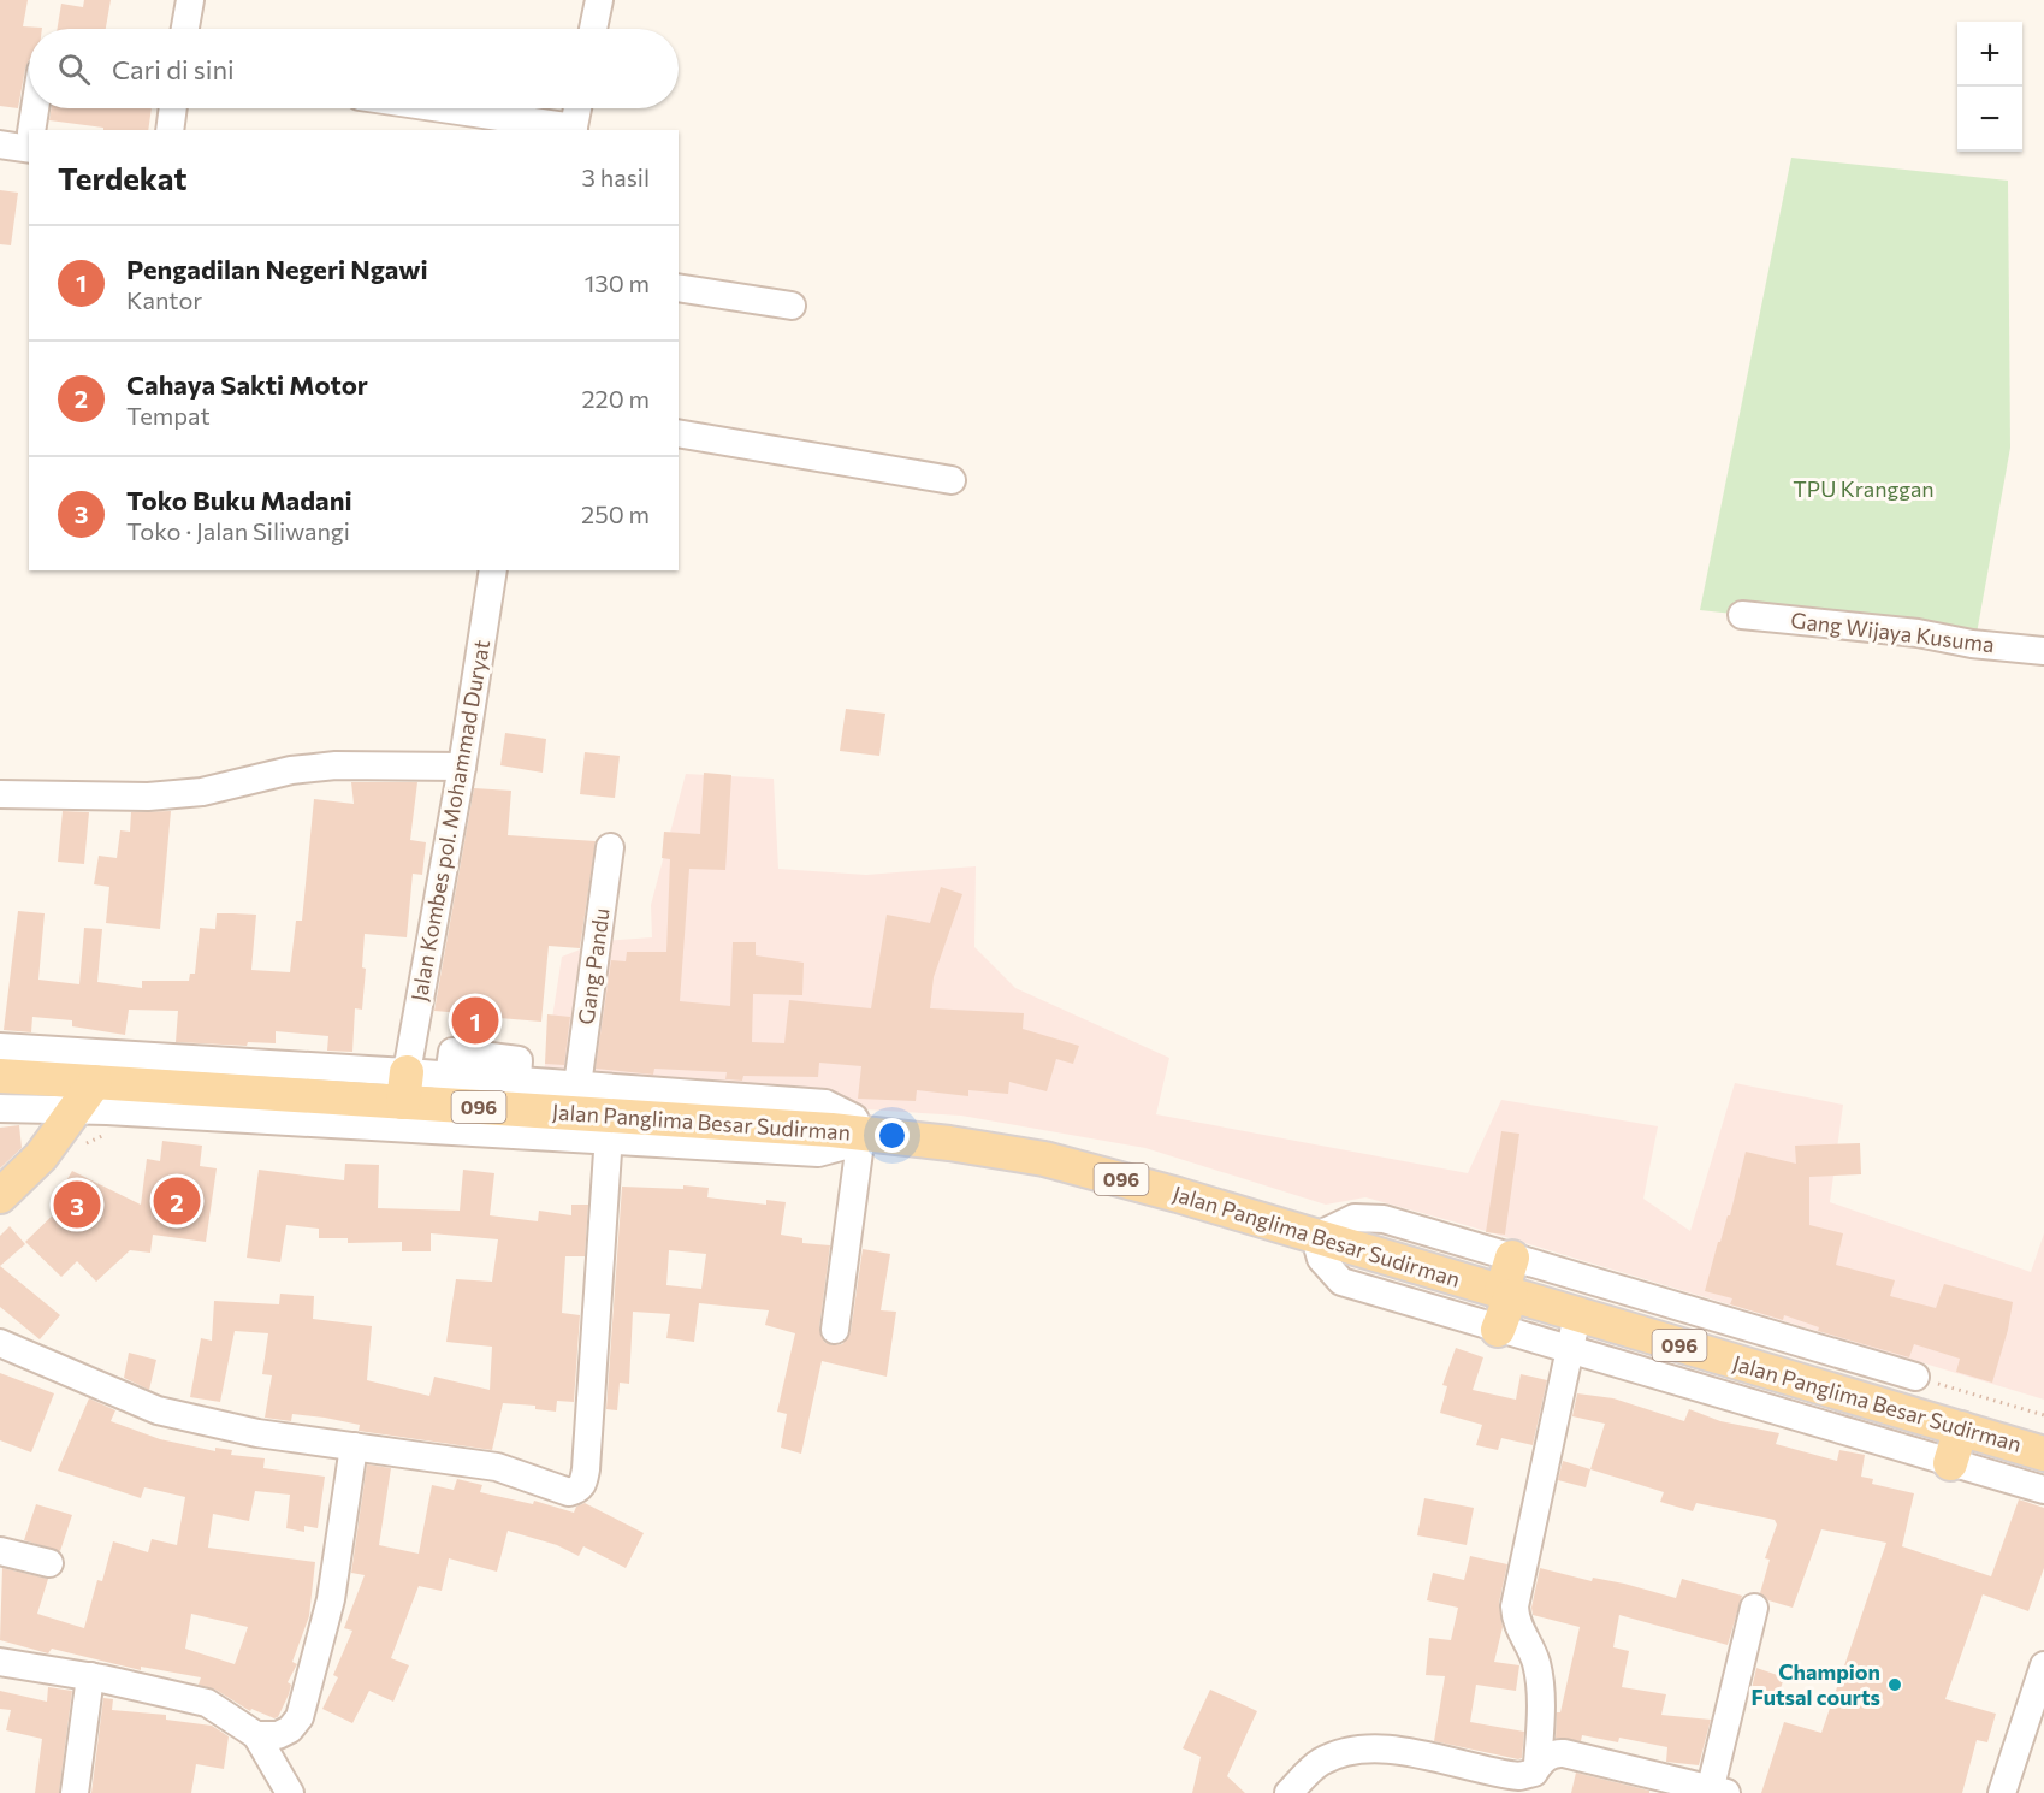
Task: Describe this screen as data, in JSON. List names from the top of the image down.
{
  "streets": {
    "main road": ["096", "Jalan Panglima Besar Sudirman"],
    "street": ["Gang Wijaya Kusuma", "Jalan Kombes pol. Mohammad Duryat", "Gang Pandu"]
  },
  "crossings": [
    ["Jalan Kombes pol. Mohammad Duryat", "Jalan Panglima Besar Sudirman"]
  ],
  "parks": ["TPU Kranggan"],
  "places": ["Champion Futsal courts"],
  "page": {
    "map_buttons": ["+", "−"],
    "search": "Cari di sini",
    "heading": ["Terdekat", "3 hasil"],
    "list": [
      {
        "mark": "1",
        "name": "Pengadilan Negeri Ngawi",
        "note": "Kantor",
        "value": "130 m"
      },
      {
        "mark": "2",
        "name": "Cahaya Sakti Motor",
        "note": "Tempat",
        "value": "220 m"
      },
      {
        "mark": "3",
        "name": "Toko Buku Madani",
        "note": "Toko · Jalan Siliwangi",
        "value": "250 m"
      }
    ],
    "pins": ["1", "2", "3"]
  }
}
